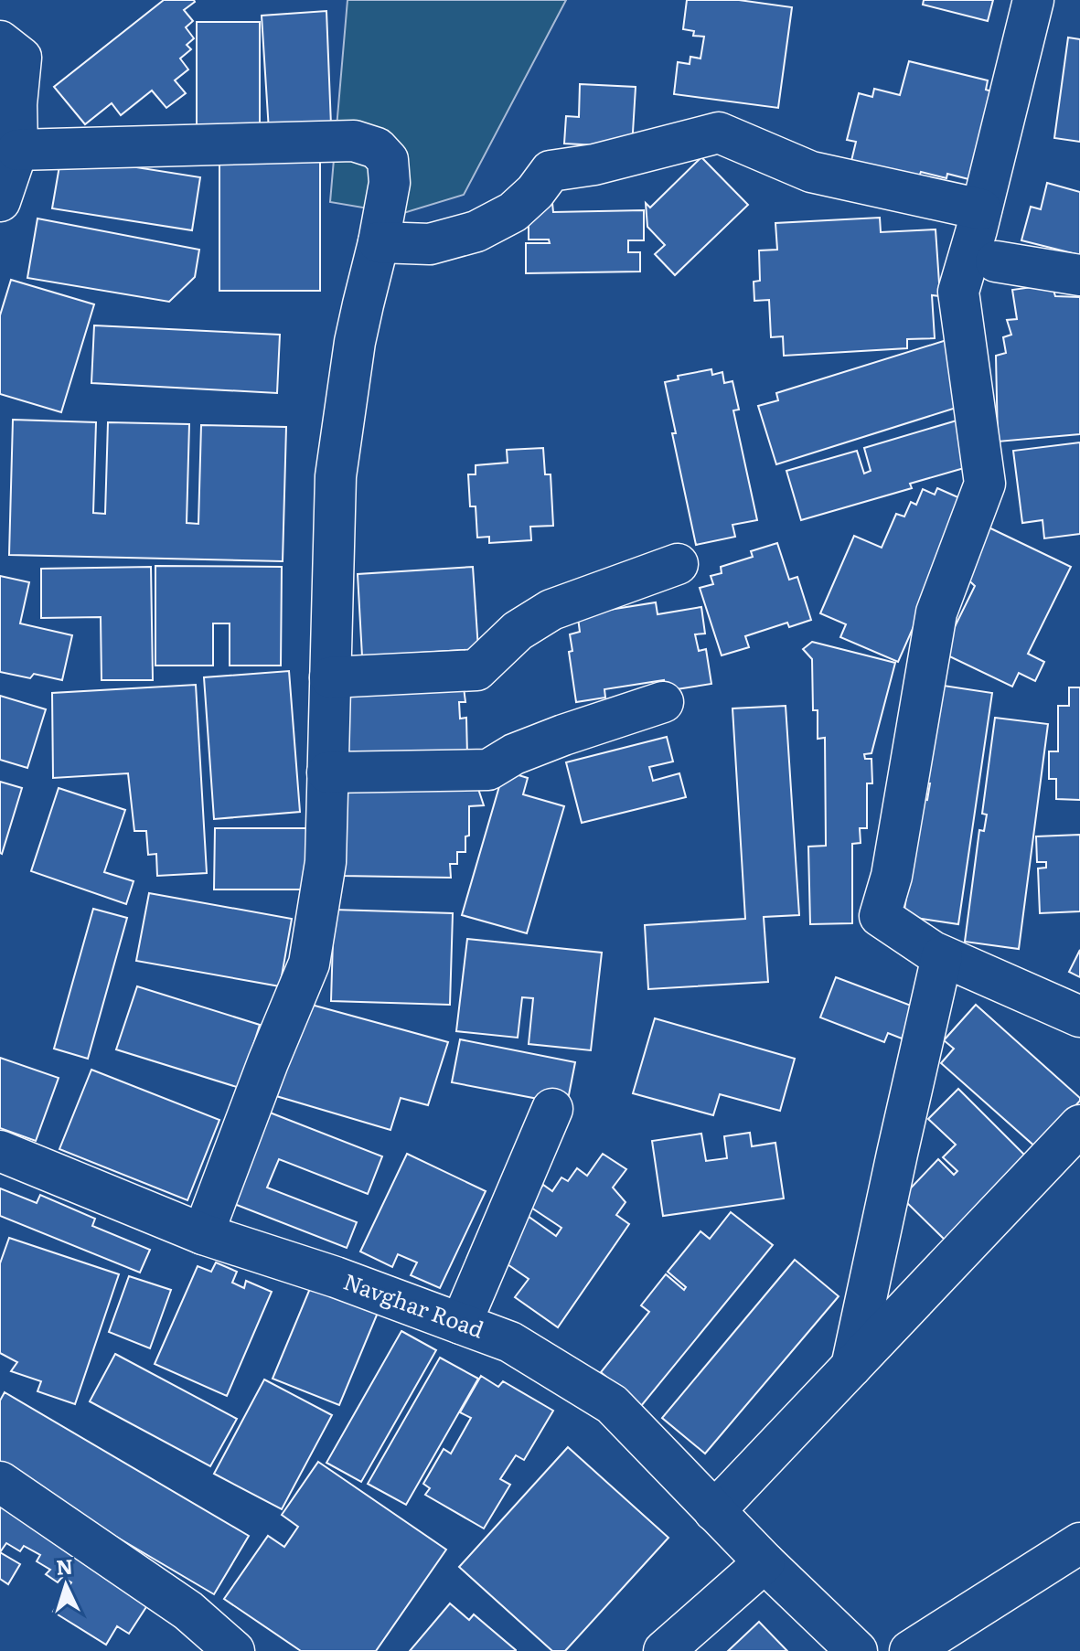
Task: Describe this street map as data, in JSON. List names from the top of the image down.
{
  "streets": {
    "street": ["Navghar Road"]
  },
  "north": "top"
}
